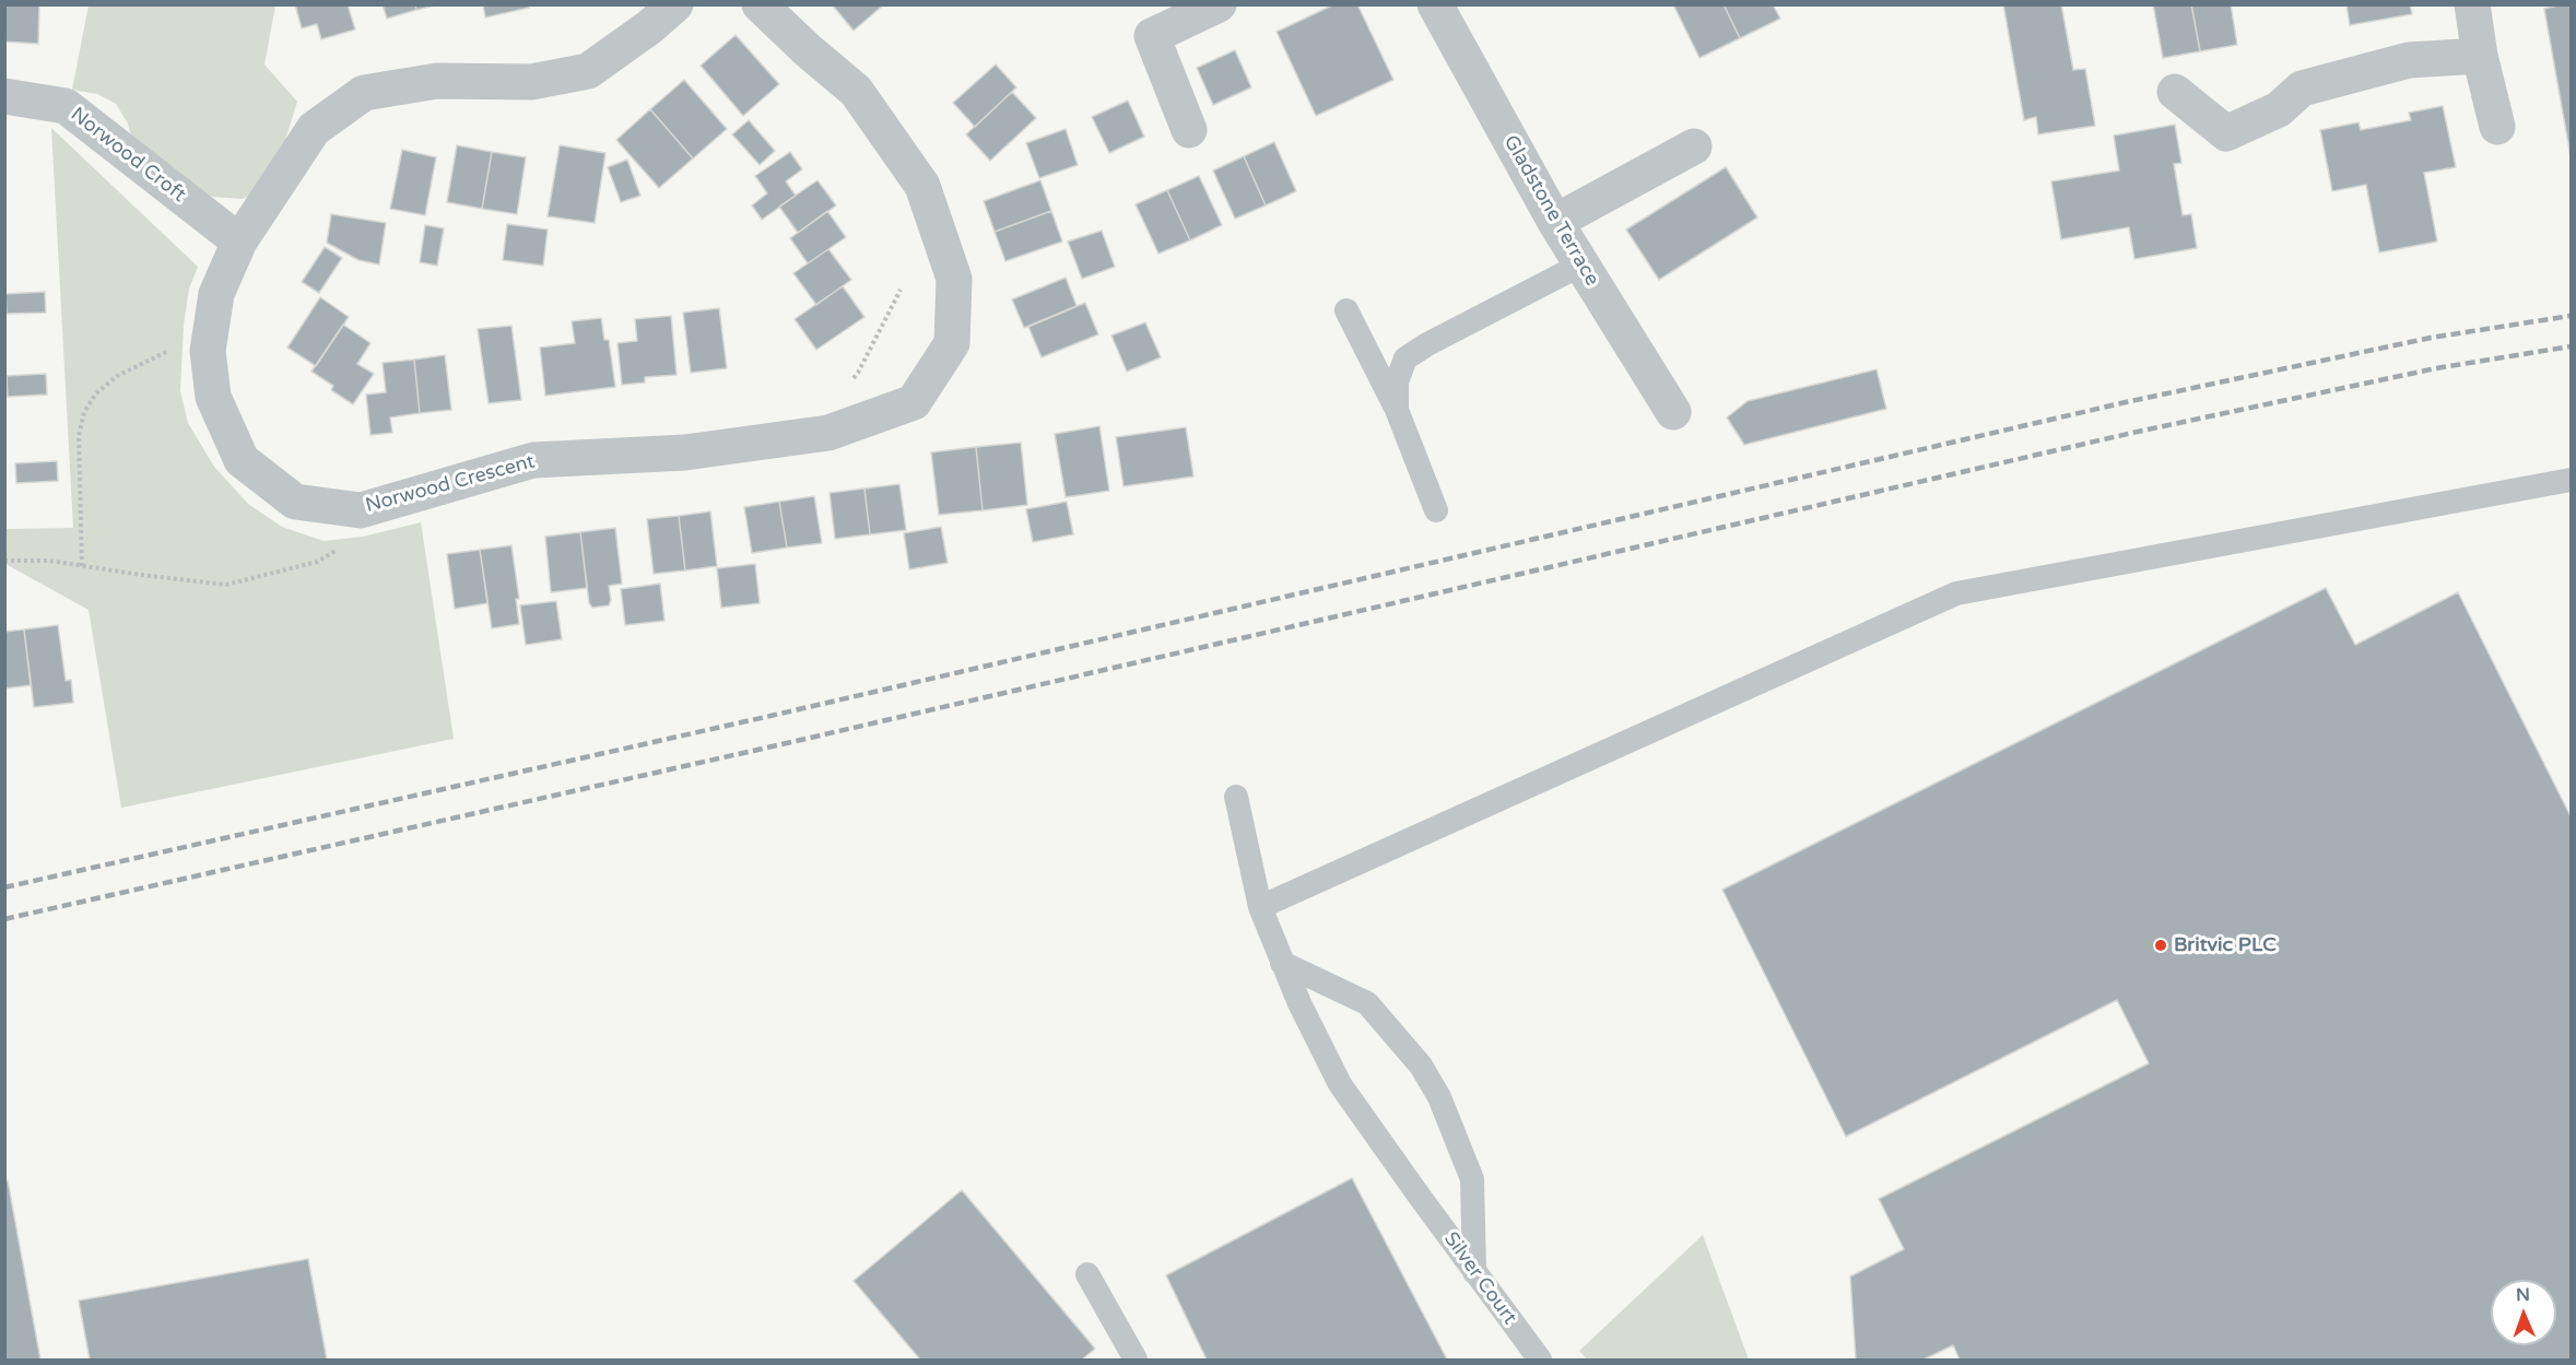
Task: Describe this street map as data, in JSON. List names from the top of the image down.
{
  "streets": {
    "street": ["Norwood Croft", "Gladstone Terrace", "Norwood Crescent"],
    "lane": ["Silver Court"]
  },
  "crossings": [
    ["Norwood Croft", "Norwood Crescent"]
  ],
  "places": ["Britvic PLC"],
  "north": "top"
}
